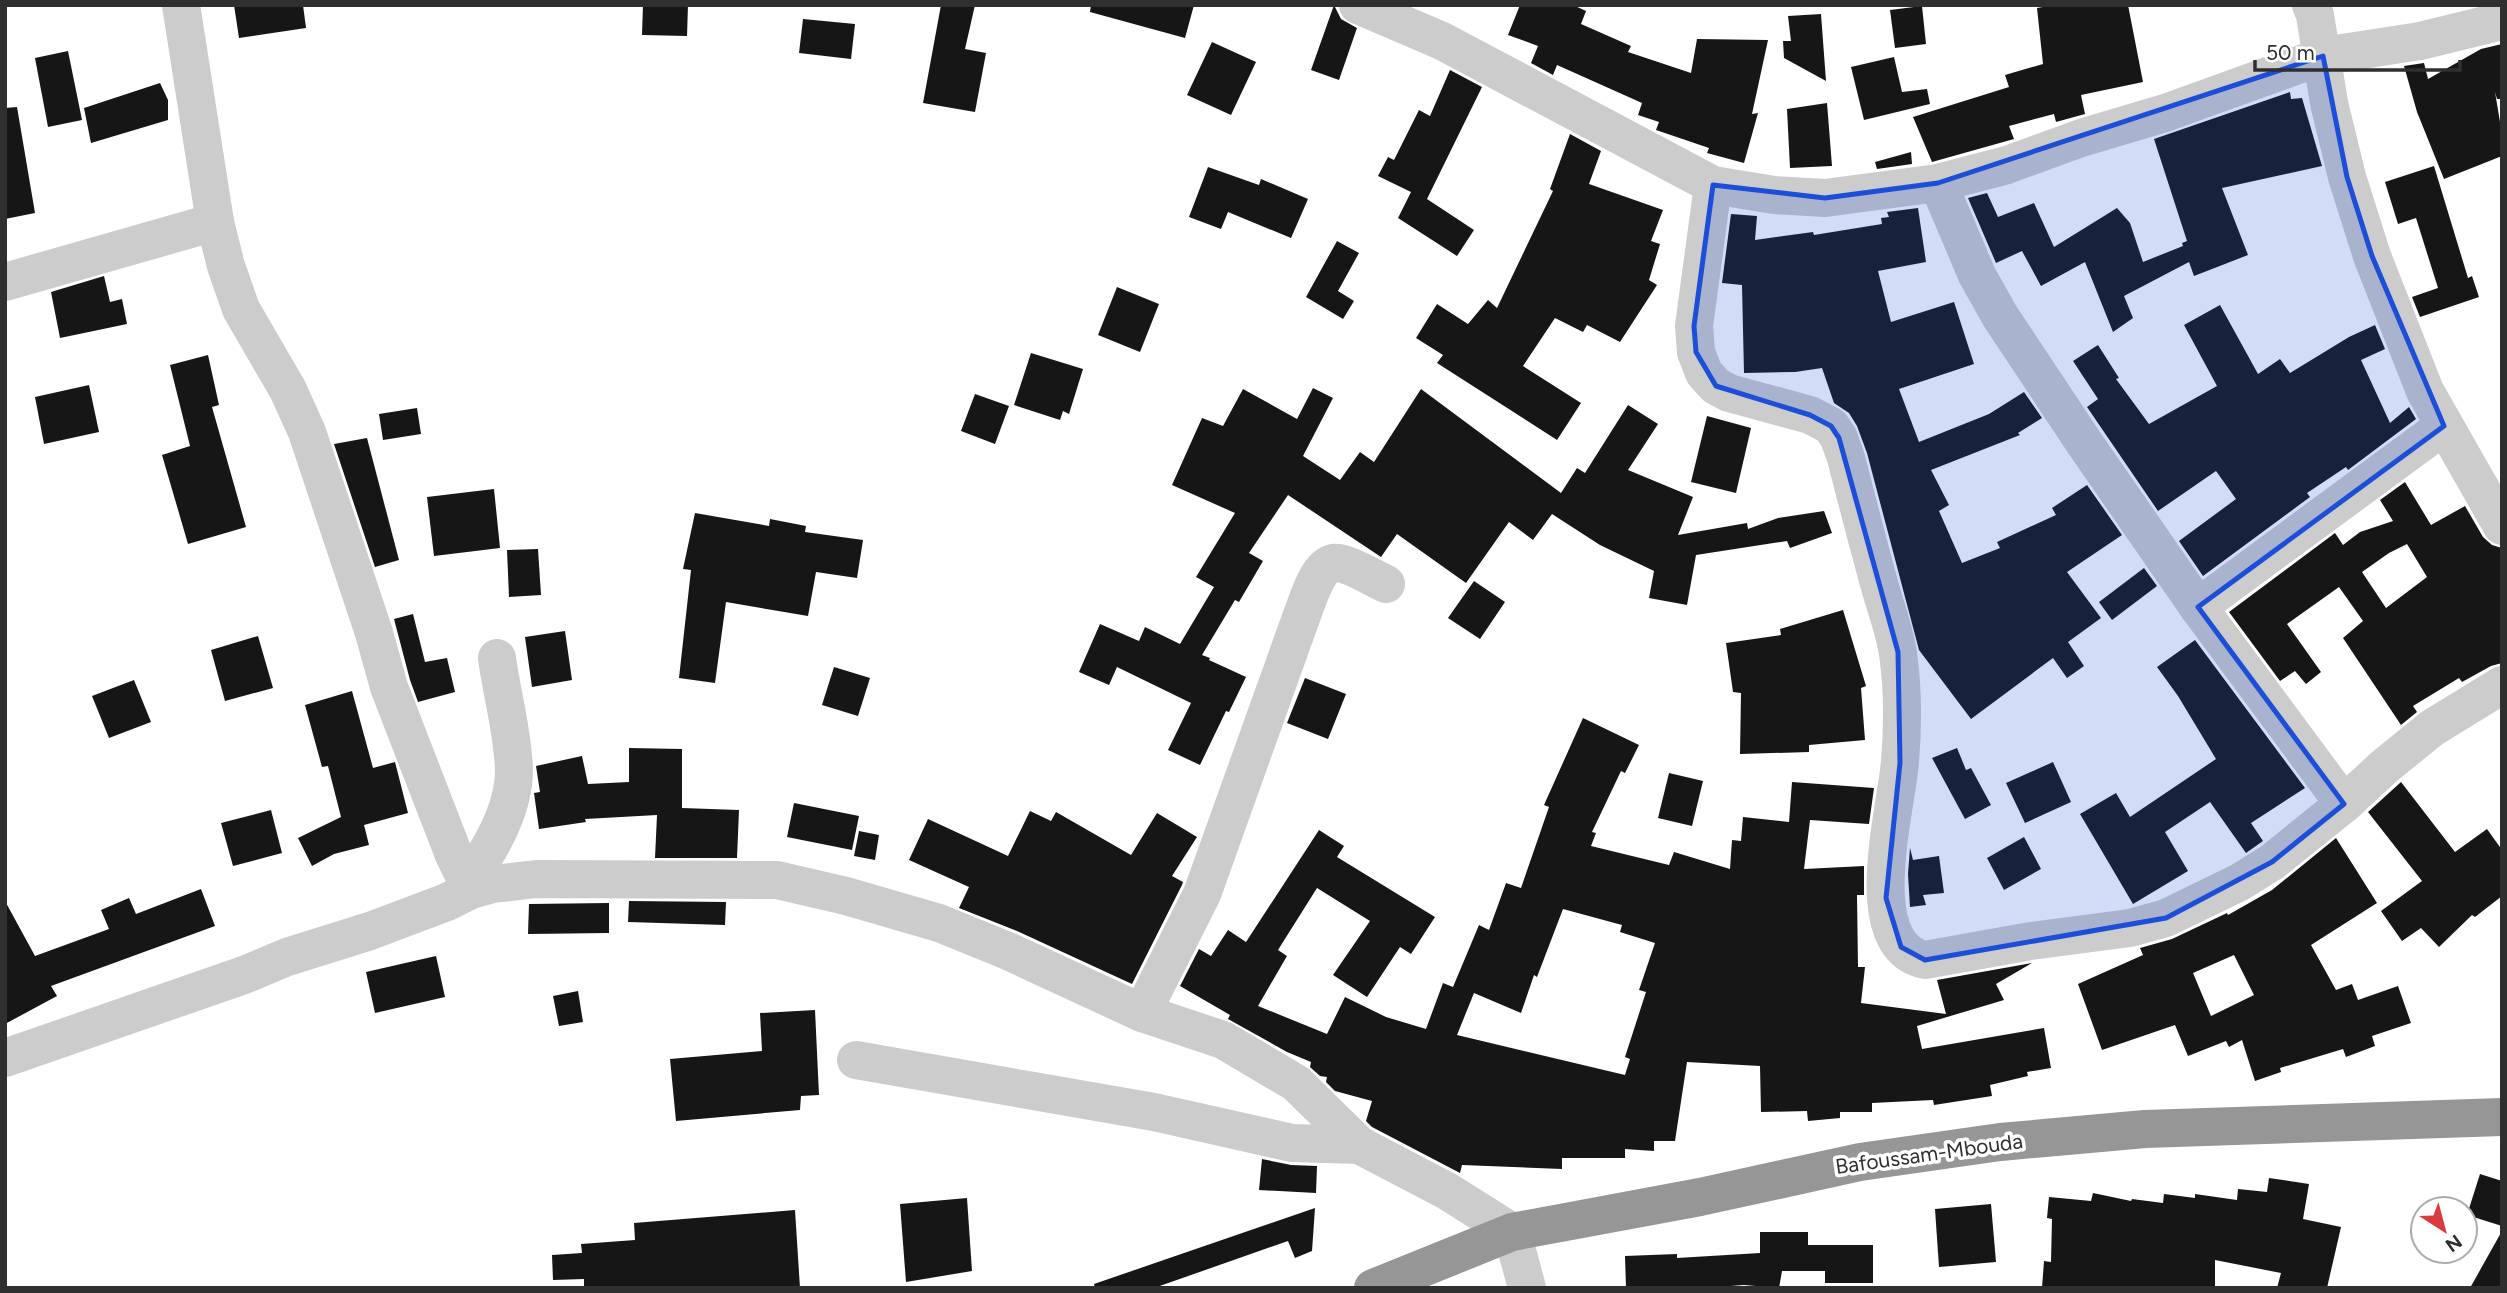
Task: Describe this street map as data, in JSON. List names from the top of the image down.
{
  "streets": {
    "highway": ["Bafoussam-Mbouda"]
  },
  "scale_bar": "50 m",
  "north": "bottom right"
}
